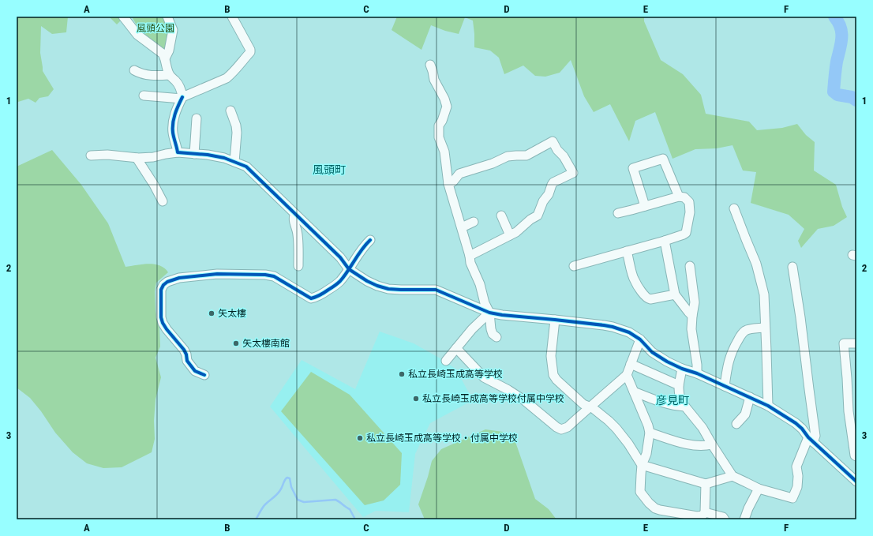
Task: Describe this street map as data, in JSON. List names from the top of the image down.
{
  "districts": ["風頭町", "彦見町"],
  "parks": ["風頭公園"],
  "places": [
    "矢太樓",
    "矢太樓南館",
    "私立長崎玉成高等学校",
    "私立長崎玉成高等学校付属中学校",
    "私立長崎玉成高等学校・付属中学校"
  ],
  "grid": {
    "columns": [
      "A",
      "B",
      "C",
      "D",
      "E",
      "F"
    ],
    "rows": ["1", "2", "3"]
  }
}
